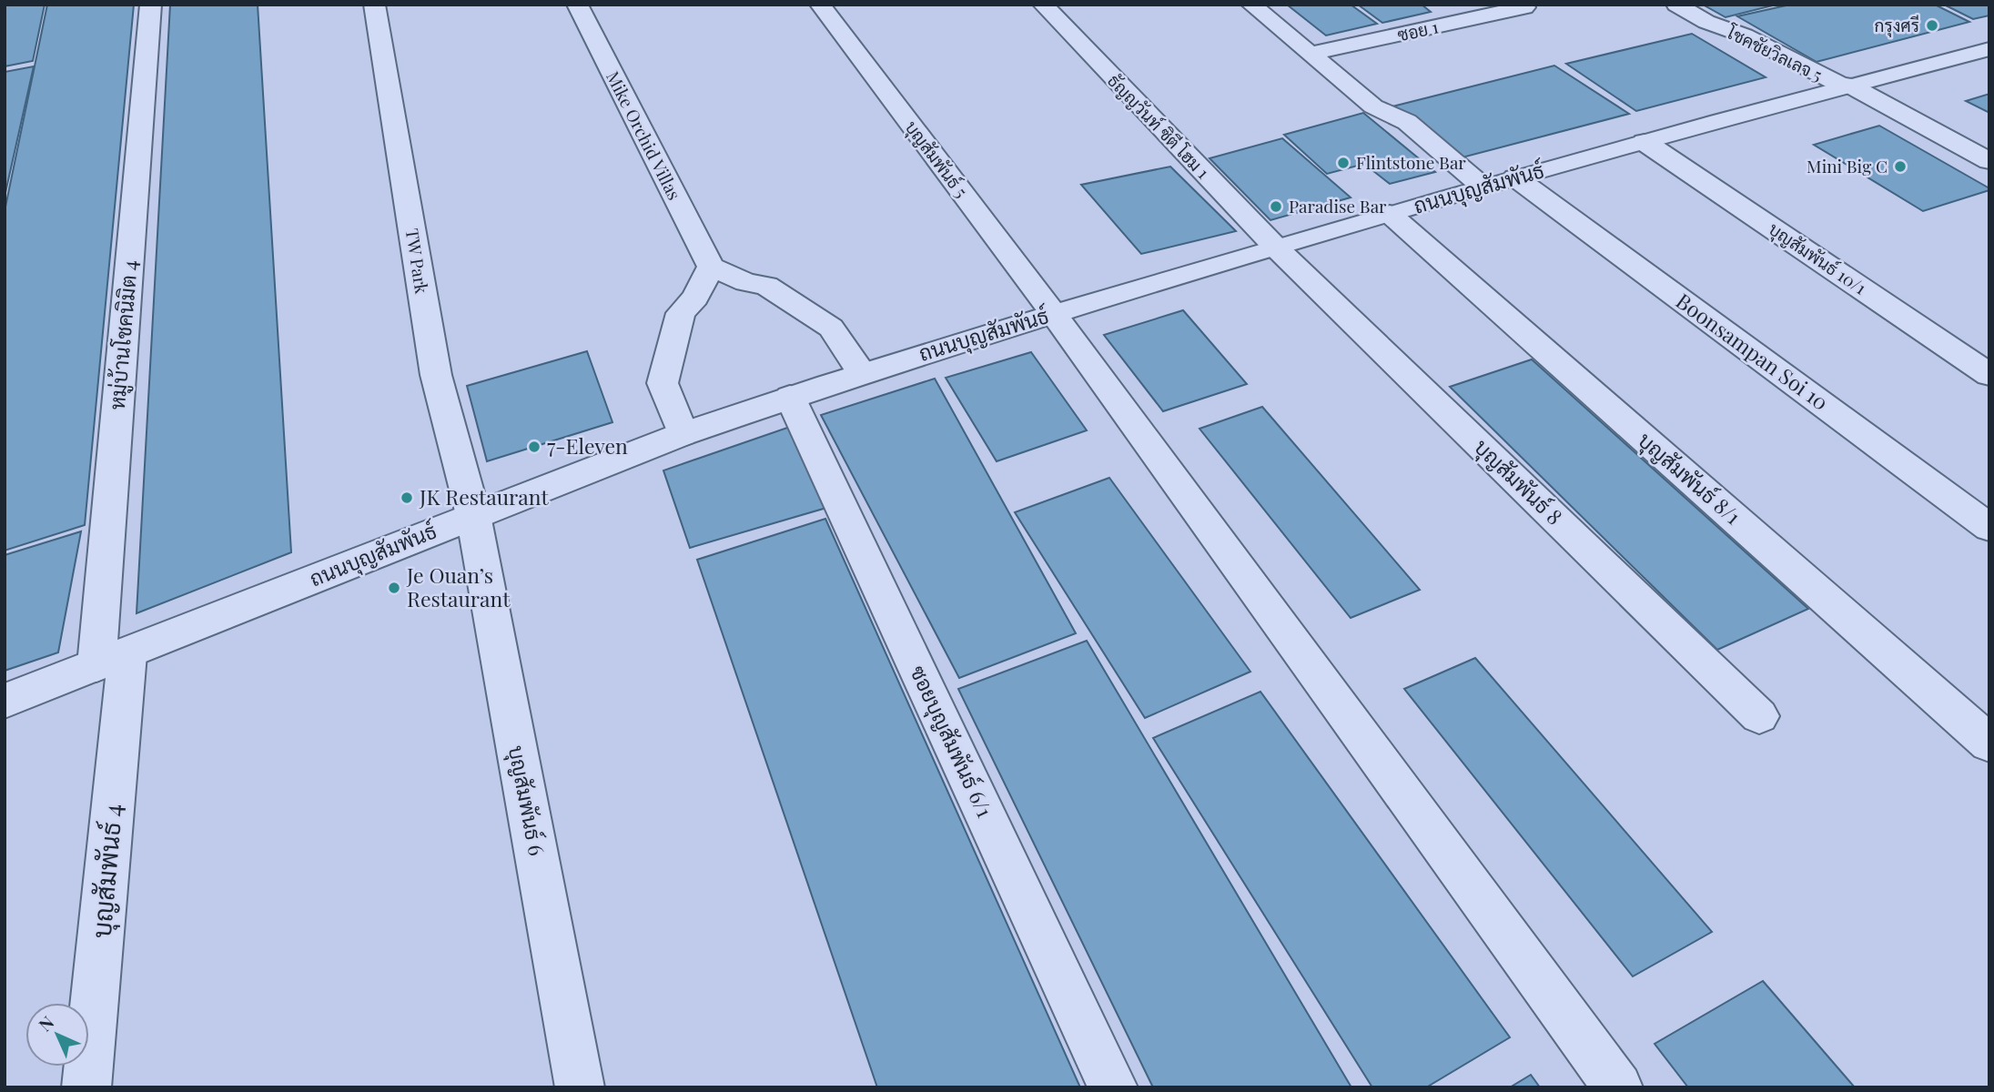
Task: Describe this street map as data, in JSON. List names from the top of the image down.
{
  "streets": {
    "street": [
      "ซอย 1",
      "โชคชัยวิลเลจ 5",
      "ธัญญวันท์ ซิตี โฮม 1",
      "Mike Orchid Villas",
      "บุญสัมพันธ์ 5",
      "ถนนบุญสัมพันธ์",
      "บุญสัมพันธ์ 10/1",
      "TW Park",
      "หมู่บ้านโชคนิมิต 4",
      "Boonsampan Soi 10",
      "บุญสัมพันธ์ 8/1",
      "บุญสัมพันธ์ 8",
      "ซอยบุญสัมพันธ์ 6/1",
      "บุญสัมพันธ์ 6",
      "บุญสัมพันธ์ 4"
    ]
  },
  "crossings": [
    ["โชคชัยวิลเลจ 5", "ถนนบุญสัมพันธ์"],
    ["ธัญญวันท์ ซิตี โฮม 1", "ถนนบุญสัมพันธ์"],
    ["ธัญญวันท์ ซิตี โฮม 1", "บุญสัมพันธ์ 8"],
    ["บุญสัมพันธ์ 5", "ถนนบุญสัมพันธ์"],
    ["ถนนบุญสัมพันธ์", "บุญสัมพันธ์ 10/1"],
    ["ถนนบุญสัมพันธ์", "TW Park"],
    ["ถนนบุญสัมพันธ์", "หมู่บ้านโชคนิมิต 4"],
    ["ถนนบุญสัมพันธ์", "Boonsampan Soi 10"],
    ["ถนนบุญสัมพันธ์", "บุญสัมพันธ์ 8/1"],
    ["ถนนบุญสัมพันธ์", "บุญสัมพันธ์ 8"],
    ["ถนนบุญสัมพันธ์", "ซอยบุญสัมพันธ์ 6/1"],
    ["ถนนบุญสัมพันธ์", "บุญสัมพันธ์ 6"],
    ["ถนนบุญสัมพันธ์", "บุญสัมพันธ์ 4"],
    ["TW Park", "บุญสัมพันธ์ 6"],
    ["หมู่บ้านโชคนิมิต 4", "บุญสัมพันธ์ 4"]
  ],
  "places": [
    "กรุงศรี",
    "Flintstone Bar",
    "Mini Big C",
    "Paradise Bar",
    "7-Eleven",
    "JK Restaurant",
    "Je Ouan’s Restaurant"
  ],
  "north": "top left"
}
